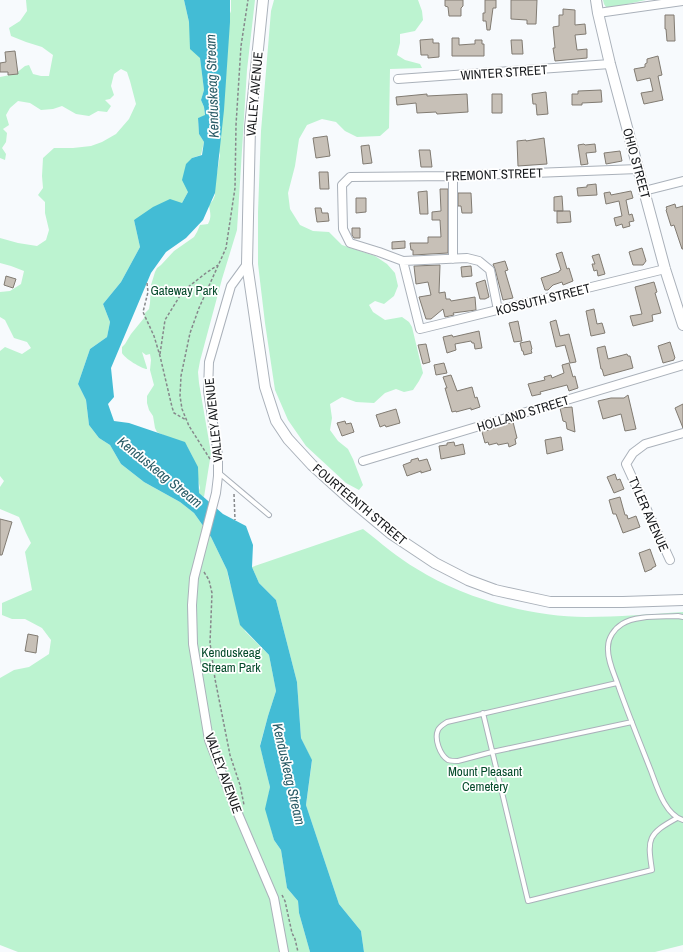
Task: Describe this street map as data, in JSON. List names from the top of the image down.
{
  "streets": {
    "street": [
      "WINTER STREET",
      "VALLEY AVENUE",
      "OHIO STREET",
      "FREMONT STREET",
      "KOSSUTH STREET",
      "HOLLAND STREET",
      "FOURTEENTH STREET",
      "TYLER AVENUE"
    ]
  },
  "crossings": [
    ["WINTER STREET", "OHIO STREET"],
    ["VALLEY AVENUE", "FOURTEENTH STREET"],
    ["OHIO STREET", "FREMONT STREET"],
    ["OHIO STREET", "KOSSUTH STREET"],
    ["FREMONT STREET", "KOSSUTH STREET"]
  ],
  "water": ["Kenduskeag Stream"],
  "parks": ["Gateway Park", "Kenduskeag Stream Park", "Mount Pleasant Cemetery"]
}
